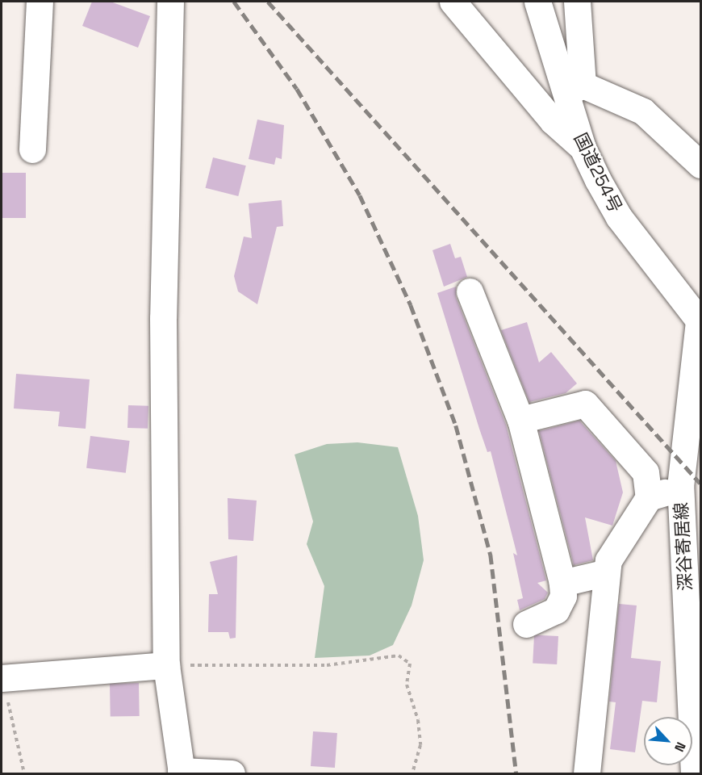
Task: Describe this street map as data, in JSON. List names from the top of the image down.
{
  "streets": {
    "main road": ["国道254号", "深谷寄居線"]
  },
  "crossings": [
    ["国道254号", "深谷寄居線"]
  ],
  "north": "bottom right"
}
